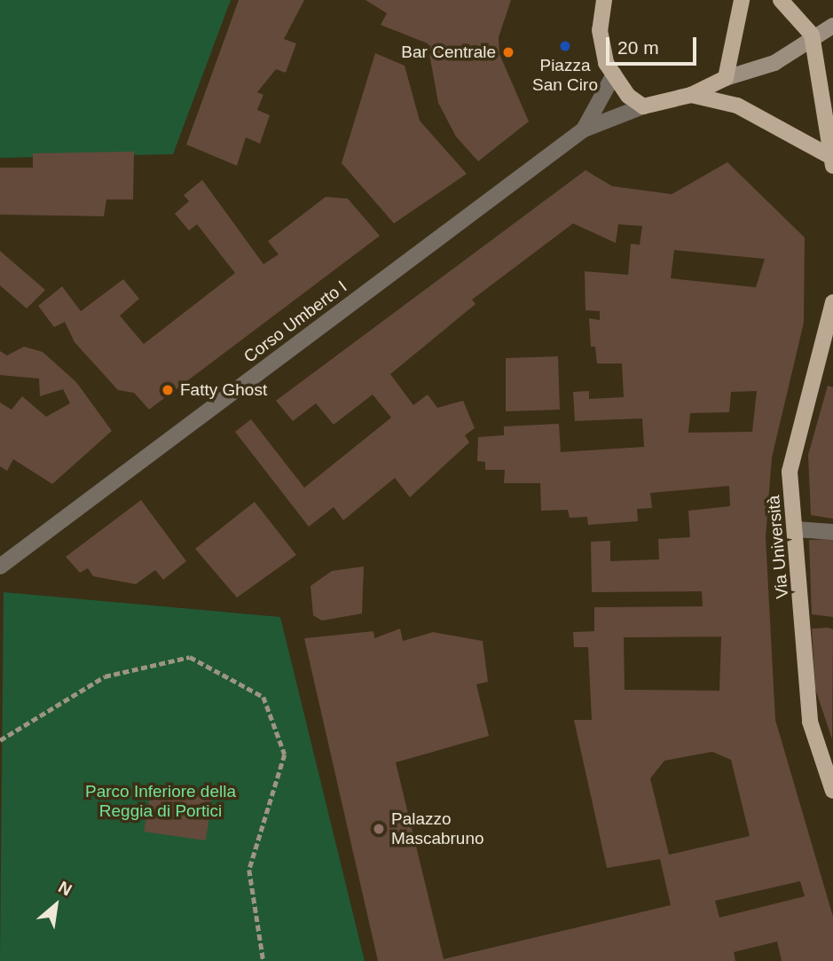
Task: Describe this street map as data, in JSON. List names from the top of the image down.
{
  "streets": {
    "main road": ["Via Università"],
    "street": ["Corso Umberto I"]
  },
  "parks": ["Parco Inferiore della Reggia di Portici"],
  "places": [
    "Piazza San Ciro",
    "Bar Centrale",
    "Fatty Ghost",
    "Palazzo Mascabruno"
  ],
  "scale_bar": "20 m",
  "north": "top right"
}
